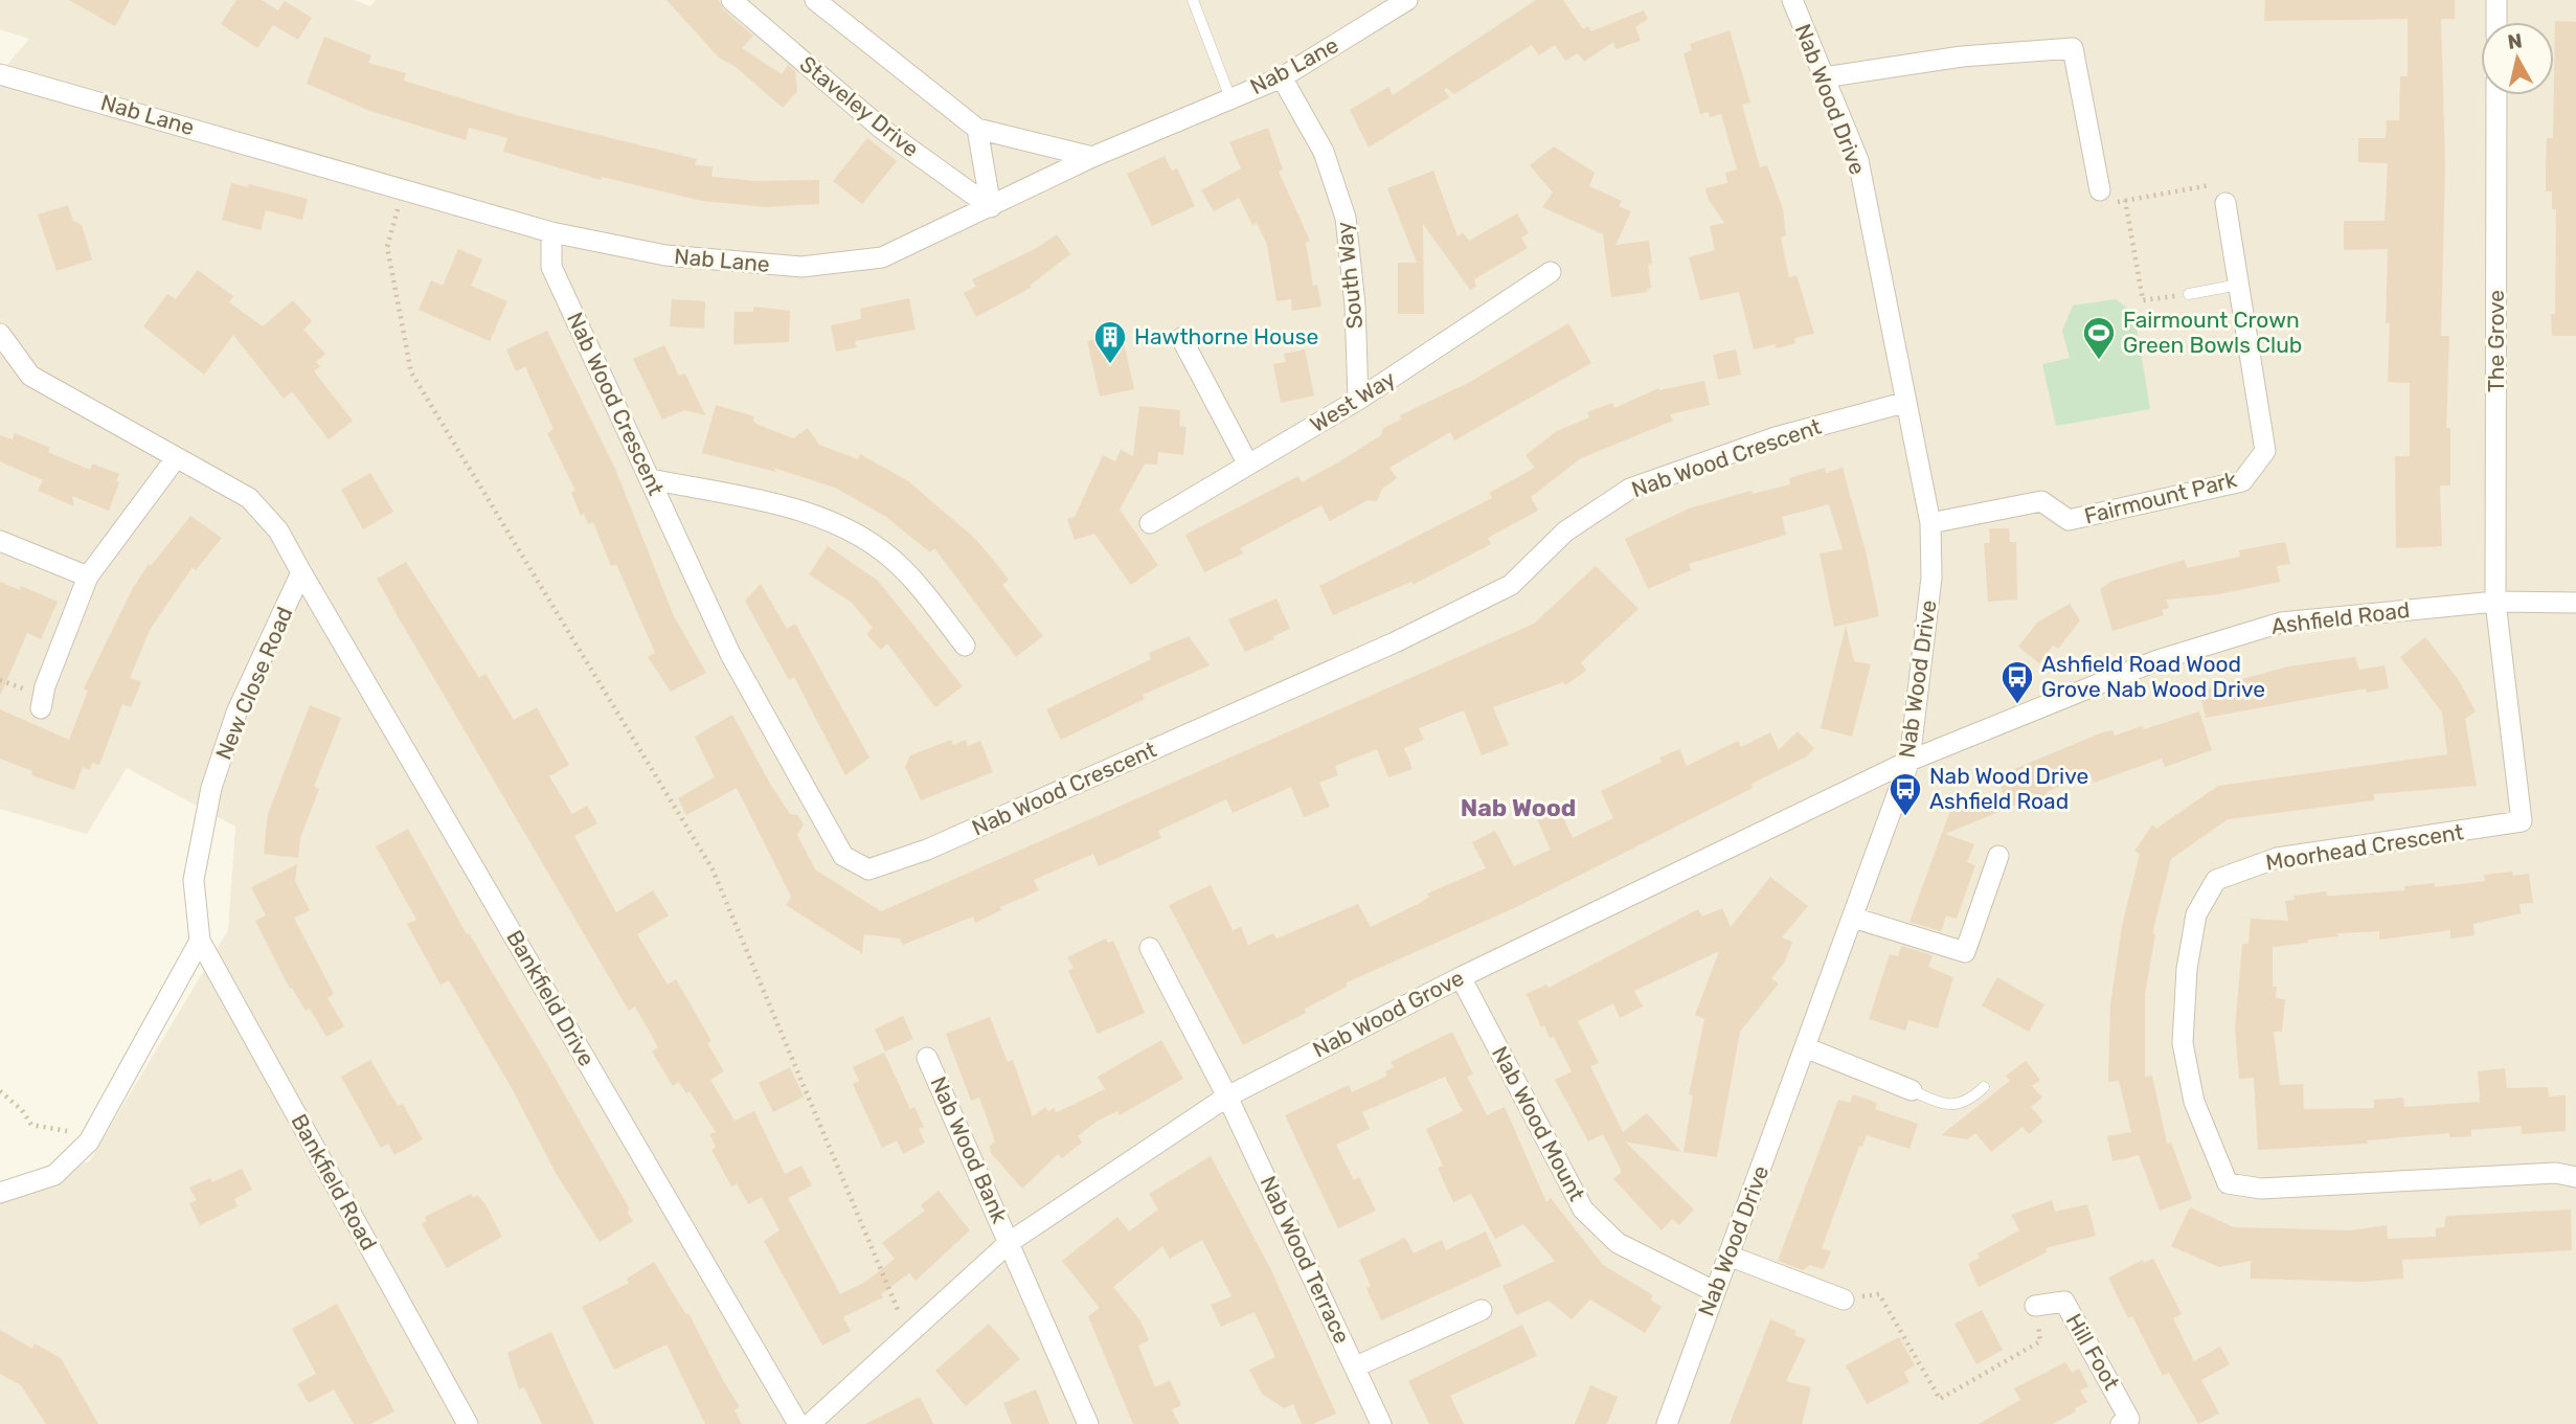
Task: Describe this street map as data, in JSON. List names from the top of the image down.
{
  "streets": {
    "street": [
      "Nab Lane",
      "Nab Wood Drive",
      "Staveley Drive",
      "South Way",
      "The Grove",
      "West Way",
      "Nab Wood Crescent",
      "Fairmount Park",
      "Ashfield Road",
      "New Close Road",
      "Moorhead Crescent",
      "Bankfield Drive",
      "Nab Wood Grove",
      "Nab Wood Mount",
      "Nab Wood Bank",
      "Bankfield Road",
      "Nab Wood Terrace",
      "Hill Foot"
    ]
  },
  "crossings": [
    ["Nab Lane", "Staveley Drive"],
    ["Nab Lane", "South Way"],
    ["Nab Lane", "Nab Wood Crescent"],
    ["Nab Wood Drive", "Nab Wood Crescent"],
    ["Nab Wood Drive", "Fairmount Park"],
    ["Nab Wood Drive", "Ashfield Road"],
    ["Nab Wood Drive", "Nab Wood Grove"],
    ["Nab Wood Drive", "Nab Wood Mount"],
    ["South Way", "West Way"],
    ["The Grove", "Ashfield Road"],
    ["The Grove", "Moorhead Crescent"],
    ["Ashfield Road", "Moorhead Crescent"],
    ["Ashfield Road", "Nab Wood Grove"],
    ["New Close Road", "Bankfield Drive"],
    ["New Close Road", "Bankfield Road"],
    ["Nab Wood Grove", "Nab Wood Mount"],
    ["Nab Wood Grove", "Nab Wood Bank"],
    ["Nab Wood Grove", "Nab Wood Terrace"]
  ],
  "districts": ["Nab Wood"],
  "places": {
    "sports": ["Fairmount Crown Green Bowls Club"],
    "building": ["Hawthorne House"],
    "bus stop": ["Ashfield Road Wood Grove Nab Wood Drive", "Nab Wood Drive Ashfield Road"]
  },
  "north": "top"
}
